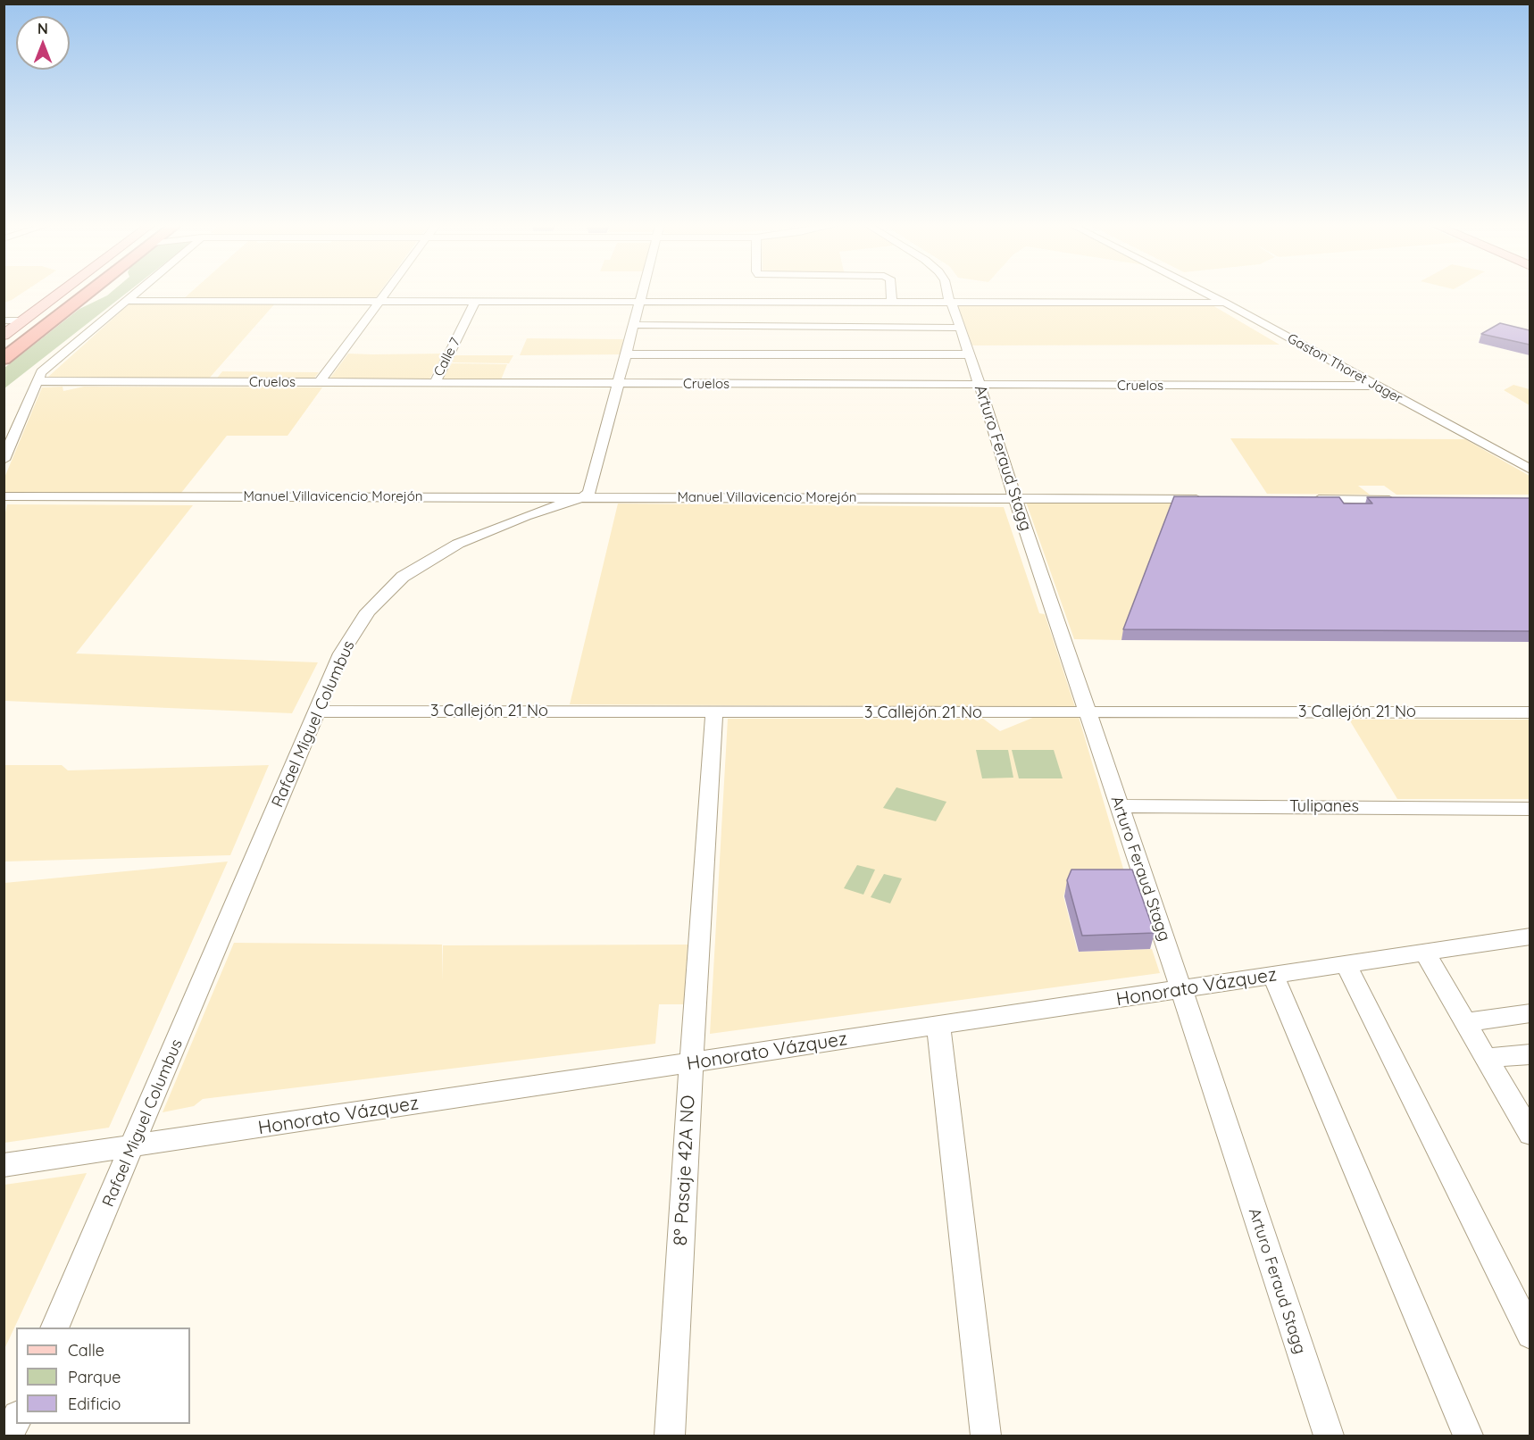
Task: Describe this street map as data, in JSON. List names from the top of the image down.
{
  "streets": {
    "street": [
      "Calle 7",
      "Gaston Thoret Jager",
      "Cruelos",
      "Arturo Feraud Stagg",
      "Manuel Villavicencio Morejón",
      "3 Callejón 21 No",
      "Rafael Miguel Columbus",
      "Tulipanes",
      "Honorato Vázquez",
      "8º Pasaje 42A NO"
    ]
  },
  "crossings": [
    ["Calle 7", "Cruelos"],
    ["Gaston Thoret Jager", "Cruelos"],
    ["Cruelos", "Arturo Feraud Stagg"],
    ["Arturo Feraud Stagg", "Manuel Villavicencio Morejón"],
    ["Arturo Feraud Stagg", "3 Callejón 21 No"],
    ["Arturo Feraud Stagg", "Tulipanes"],
    ["Arturo Feraud Stagg", "Honorato Vázquez"],
    ["Manuel Villavicencio Morejón", "Rafael Miguel Columbus"],
    ["3 Callejón 21 No", "Rafael Miguel Columbus"],
    ["3 Callejón 21 No", "8º Pasaje 42A NO"],
    ["Rafael Miguel Columbus", "Honorato Vázquez"],
    ["Honorato Vázquez", "8º Pasaje 42A NO"]
  ],
  "legend": ["Calle", "Parque", "Edificio"],
  "north": "top"
}
